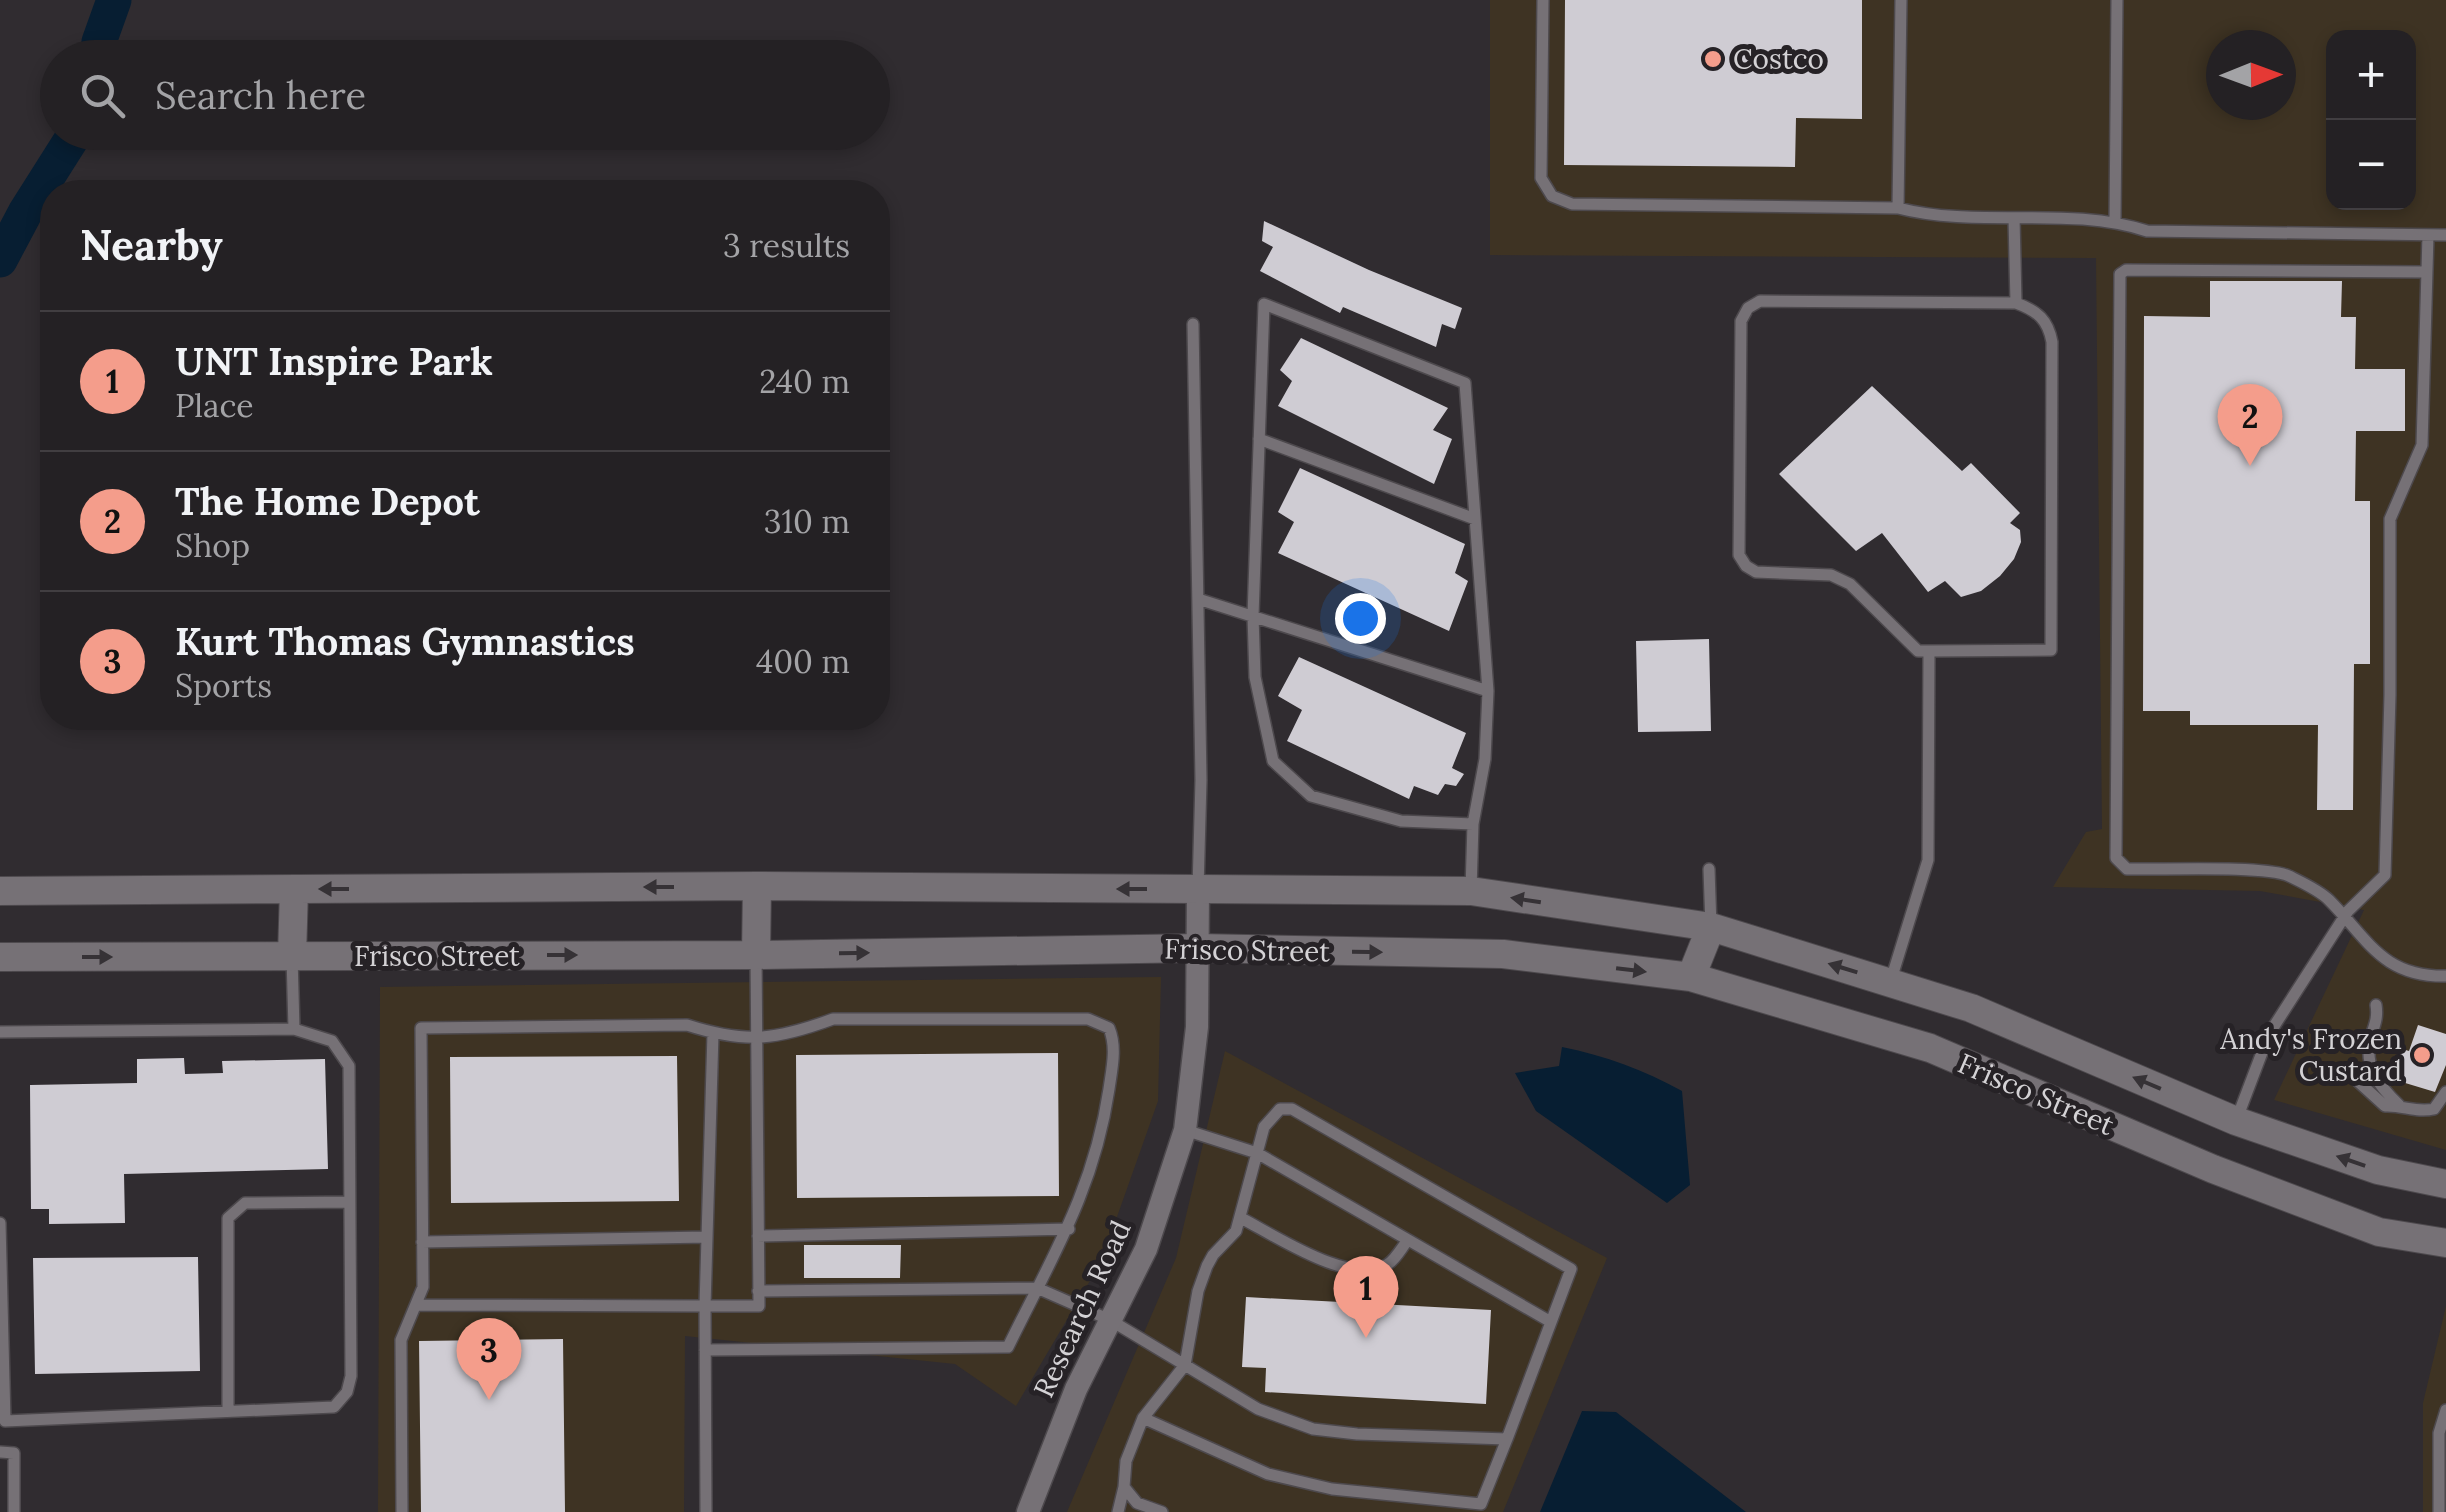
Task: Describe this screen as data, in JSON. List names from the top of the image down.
{
  "streets": {
    "street": ["Frisco Street", "Research Road"]
  },
  "crossings": [
    ["Frisco Street", "Research Road"]
  ],
  "places": ["Costco", "Andy's Frozen Custard"],
  "north": "right",
  "page": {
    "map_buttons": ["+", "−"],
    "search": "Search here",
    "heading": ["Nearby", "3 results"],
    "list": [
      {
        "mark": "1",
        "name": "UNT Inspire Park",
        "note": "Place",
        "value": "240 m"
      },
      {
        "mark": "2",
        "name": "The Home Depot",
        "note": "Shop",
        "value": "310 m"
      },
      {
        "mark": "3",
        "name": "Kurt Thomas Gymnastics",
        "note": "Sports",
        "value": "400 m"
      }
    ],
    "pins": ["2", "1", "3"]
  }
}
